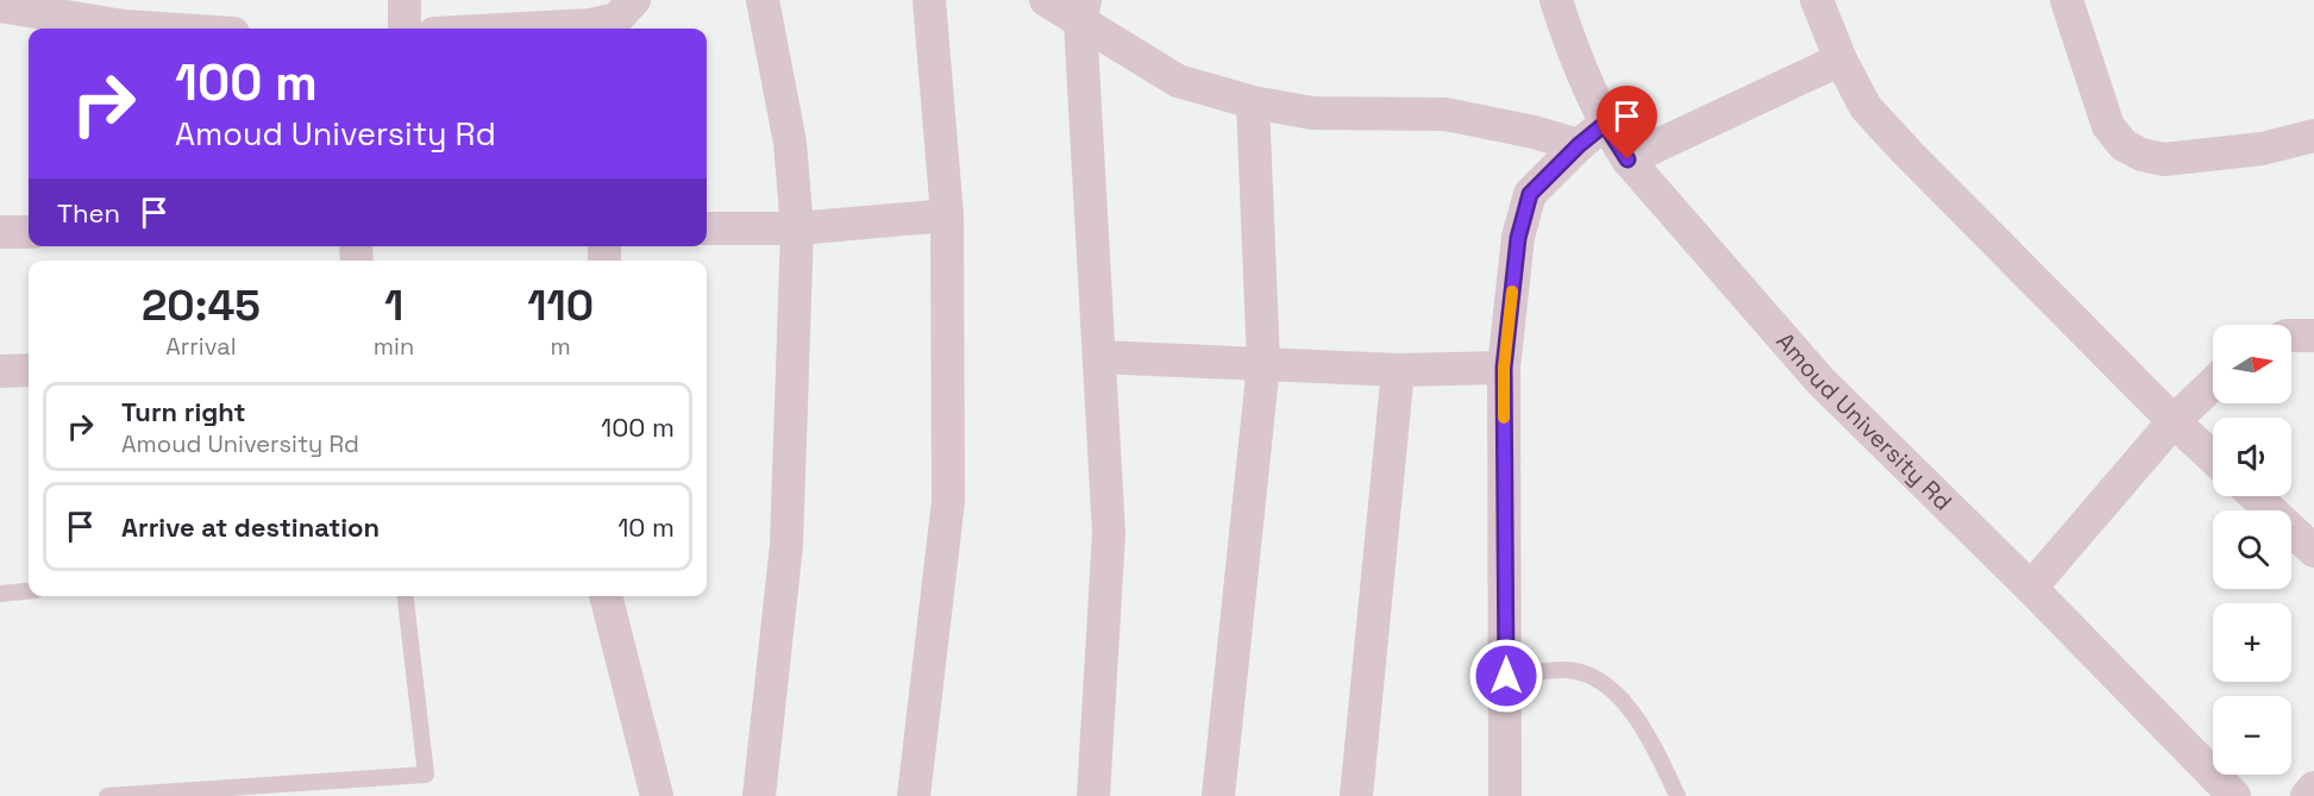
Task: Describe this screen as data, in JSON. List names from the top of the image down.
{
  "streets": {
    "street": ["Amoud University Rd"]
  },
  "north": "right",
  "page": {
    "turn": ["100 m", "Amoud University Rd"],
    "then": "Then",
    "eta": [
      "20:45",
      "Arrival",
      "1",
      "min",
      "110",
      "m"
    ],
    "map_buttons": ["+", "−"],
    "list": [
      {
        "name": "Turn right",
        "note": "Amoud University Rd",
        "value": "100 m"
      },
      {
        "name": "Arrive at destination",
        "value": "10 m"
      }
    ]
  }
}
